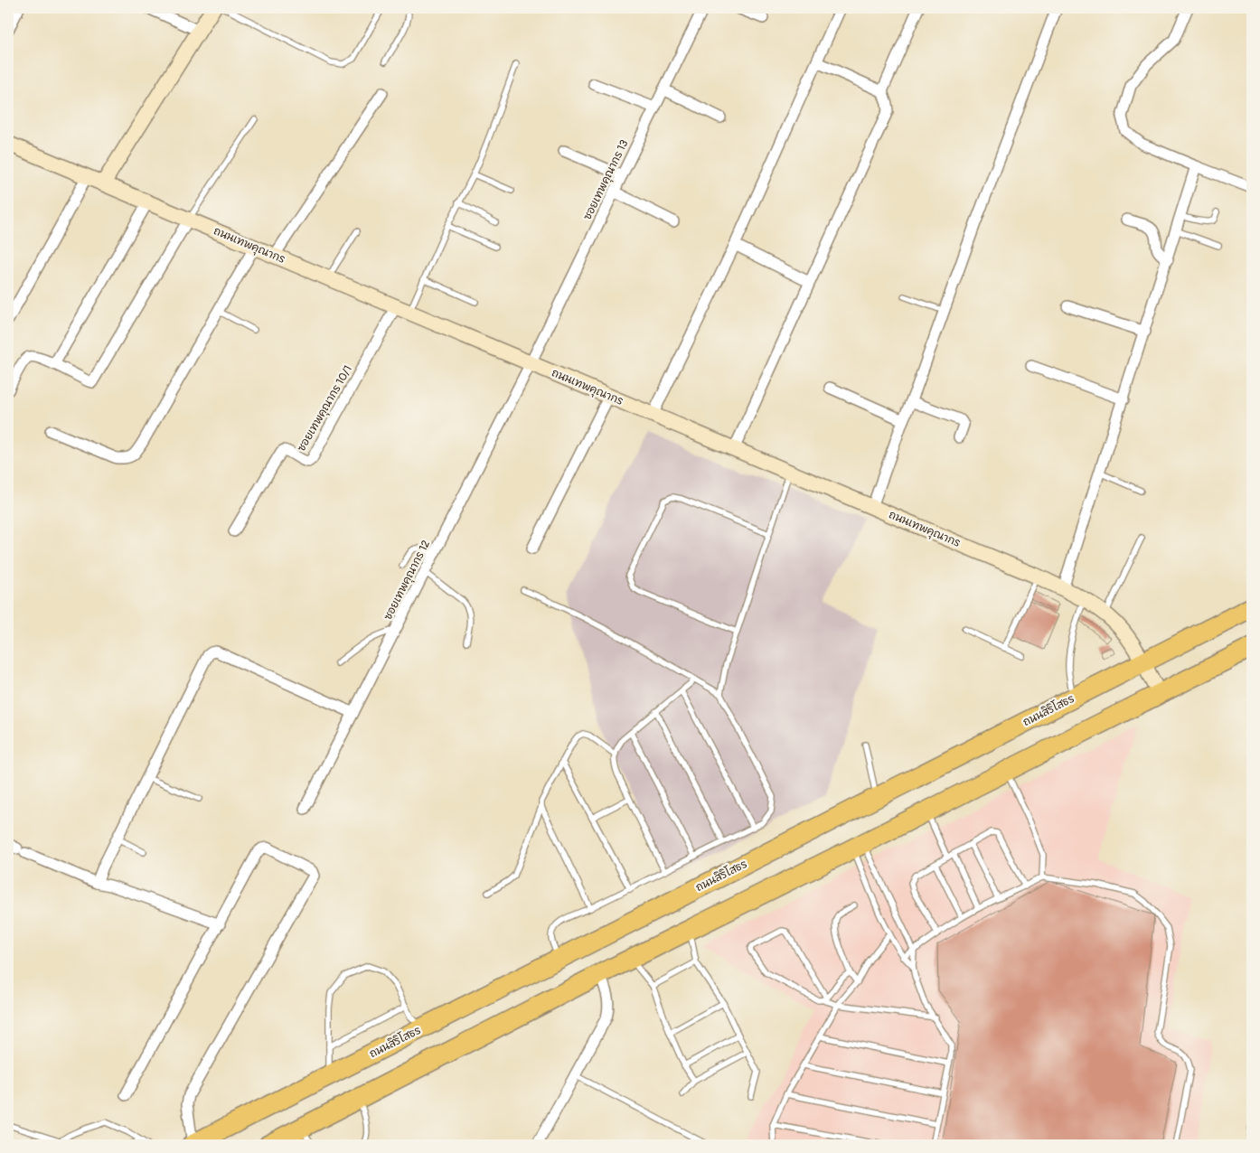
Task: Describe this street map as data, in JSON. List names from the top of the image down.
{
  "streets": {
    "highway": ["ถนนสิริโสธร"],
    "main road": ["ถนนเทพคุณากร"],
    "street": ["ซอยเทพคุณากร 13", "ซอยเทพคุณากร 10/1", "ซอยเทพคุณากร 12"]
  },
  "crossings": [
    ["ซอยเทพคุณากร 13", "ถนนเทพคุณากร"],
    ["ซอยเทพคุณากร 13", "ซอยเทพคุณากร 12"],
    ["ถนนเทพคุณากร", "ซอยเทพคุณากร 10/1"],
    ["ถนนเทพคุณากร", "ซอยเทพคุณากร 12"],
    ["ถนนเทพคุณากร", "ถนนสิริโสธร"]
  ]
}
